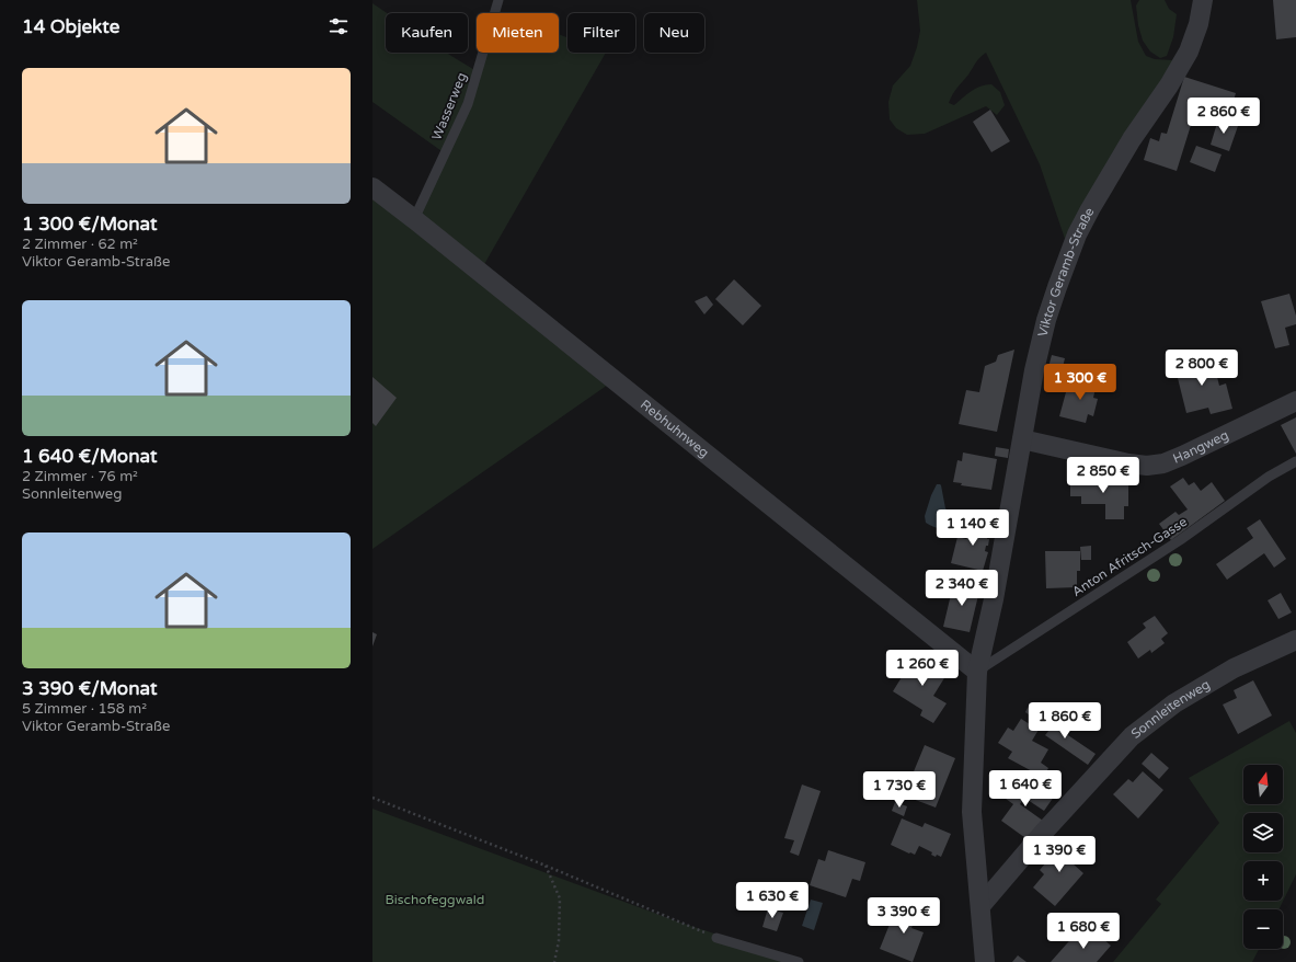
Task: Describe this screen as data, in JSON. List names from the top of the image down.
{
  "streets": {
    "street": [
      "Viktor Geramb-Straße",
      "Rebhuhnweg",
      "Hangweg",
      "Sonnleitenweg"
    ],
    "lane": ["Wasserweg", "Anton Afritsch-Gasse"]
  },
  "crossings": [
    ["Wasserweg", "Rebhuhnweg"],
    ["Viktor Geramb-Straße", "Rebhuhnweg"],
    ["Viktor Geramb-Straße", "Hangweg"],
    ["Viktor Geramb-Straße", "Anton Afritsch-Gasse"],
    ["Viktor Geramb-Straße", "Sonnleitenweg"],
    ["Rebhuhnweg", "Anton Afritsch-Gasse"]
  ],
  "parks": ["Bischofeggwald"],
  "north": "top",
  "page": {
    "heading": "14 Objekte",
    "chip": [
      "Kaufen",
      "Mieten",
      "Filter",
      "Neu"
    ],
    "list": [
      {
        "name": "1 300 €/Monat",
        "note": "2 Zimmer · 62 m² · Viktor Geramb-Straße"
      },
      {
        "name": "1 640 €/Monat",
        "note": "2 Zimmer · 76 m² · Sonnleitenweg"
      },
      {
        "name": "3 390 €/Monat",
        "note": "5 Zimmer · 158 m² · Viktor Geramb-Straße"
      }
    ],
    "price": [
      "2 860 €",
      "2 800 €",
      "1 300 €",
      "2 850 €",
      "1 140 €",
      "2 340 €",
      "1 260 €",
      "1 860 €",
      "1 640 €",
      "1 730 €",
      "1 390 €",
      "1 630 €",
      "3 390 €",
      "1 680 €"
    ],
    "map_buttons": ["+", "−"]
  }
}
